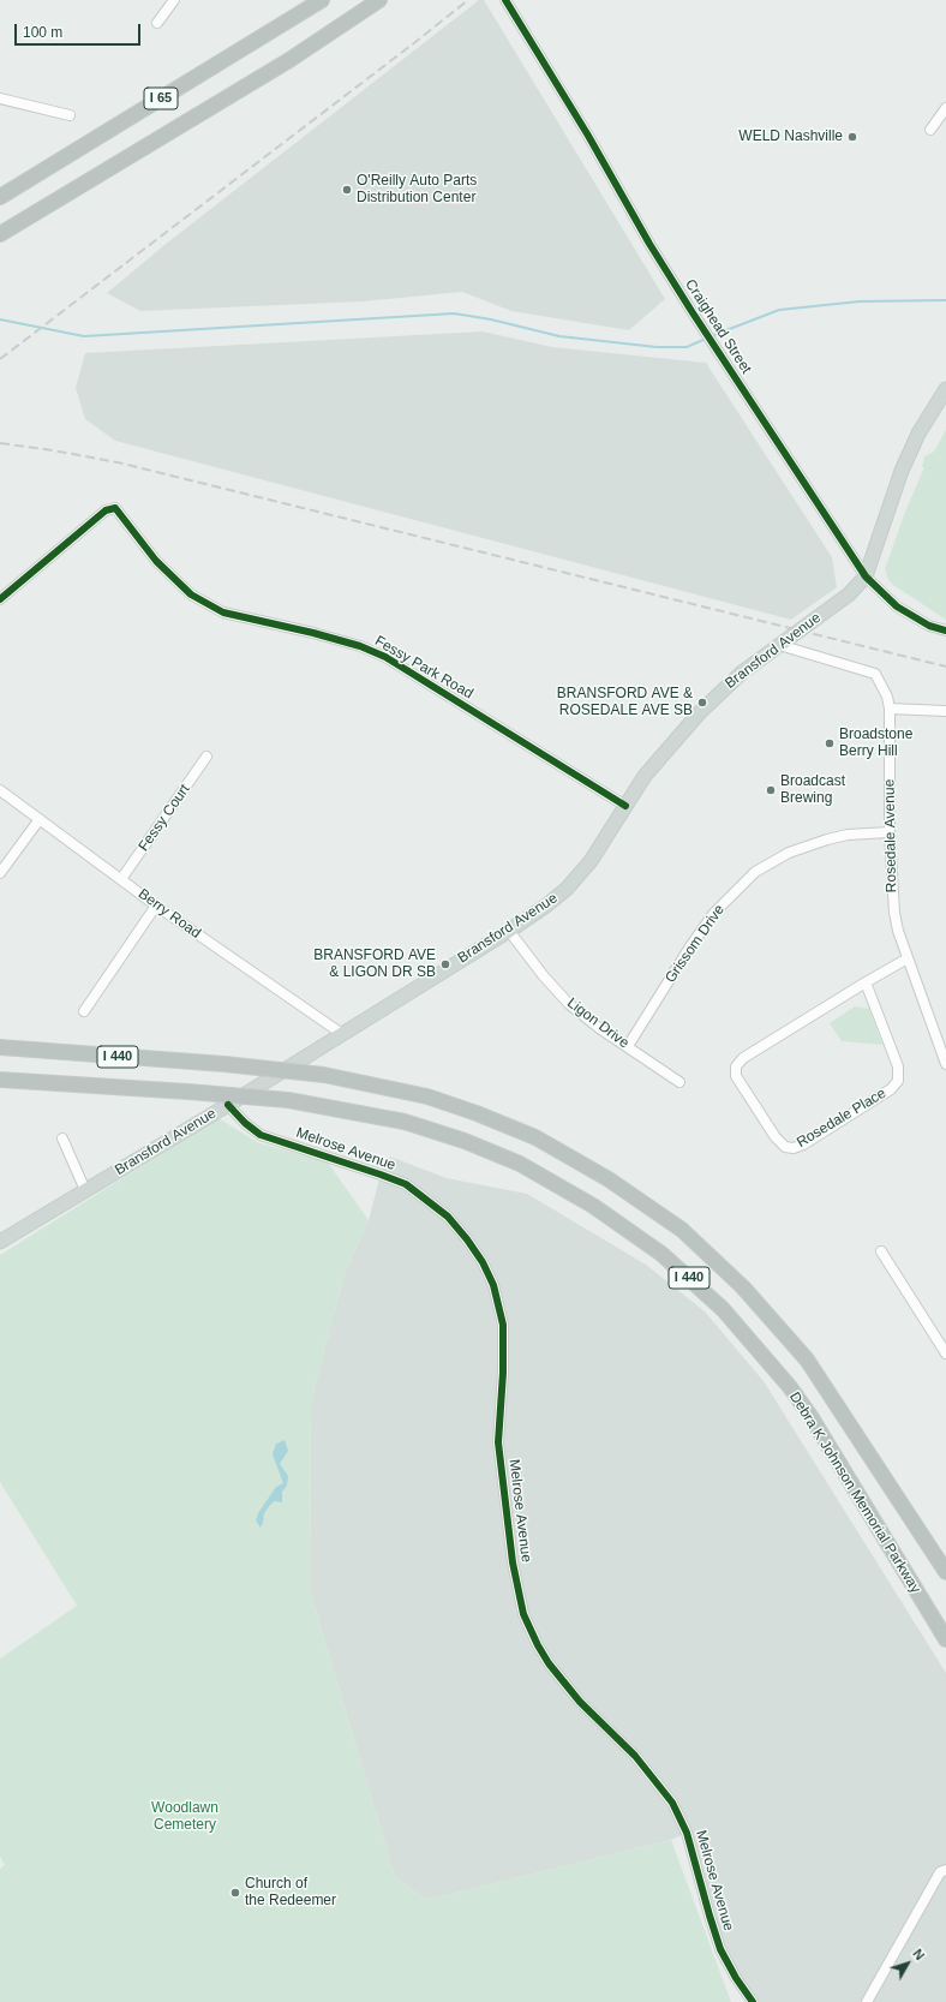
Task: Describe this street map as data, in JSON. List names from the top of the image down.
{
  "streets": {
    "highway": ["I 65", "I 440", "Debra K Johnson Memorial Parkway"],
    "main road": ["Bransford Avenue"],
    "street": [
      "Craighead Street",
      "Fessy Park Road",
      "Fessy Court",
      "Rosedale Avenue",
      "Berry Road",
      "Grissom Drive",
      "Ligon Drive",
      "Rosedale Place",
      "Melrose Avenue"
    ]
  },
  "crossings": [
    ["Craighead Street", "Bransford Avenue"],
    ["Bransford Avenue", "Fessy Park Road"],
    ["Bransford Avenue", "Rosedale Avenue"],
    ["Bransford Avenue", "Berry Road"],
    ["Bransford Avenue", "Ligon Drive"],
    ["Bransford Avenue", "Melrose Avenue"],
    ["Fessy Court", "Berry Road"],
    ["Rosedale Avenue", "Grissom Drive"],
    ["Rosedale Avenue", "Rosedale Place"],
    ["Grissom Drive", "Ligon Drive"]
  ],
  "parks": ["Woodlawn Cemetery"],
  "places": [
    "WELD Nashville",
    "O'Reilly Auto Parts Distribution Center",
    "BRANSFORD AVE & ROSEDALE AVE SB",
    "Broadstone Berry Hill",
    "Broadcast Brewing",
    "BRANSFORD AVE & LIGON DR SB",
    "Church of the Redeemer"
  ],
  "scale_bar": "100 m",
  "north": "top right"
}
